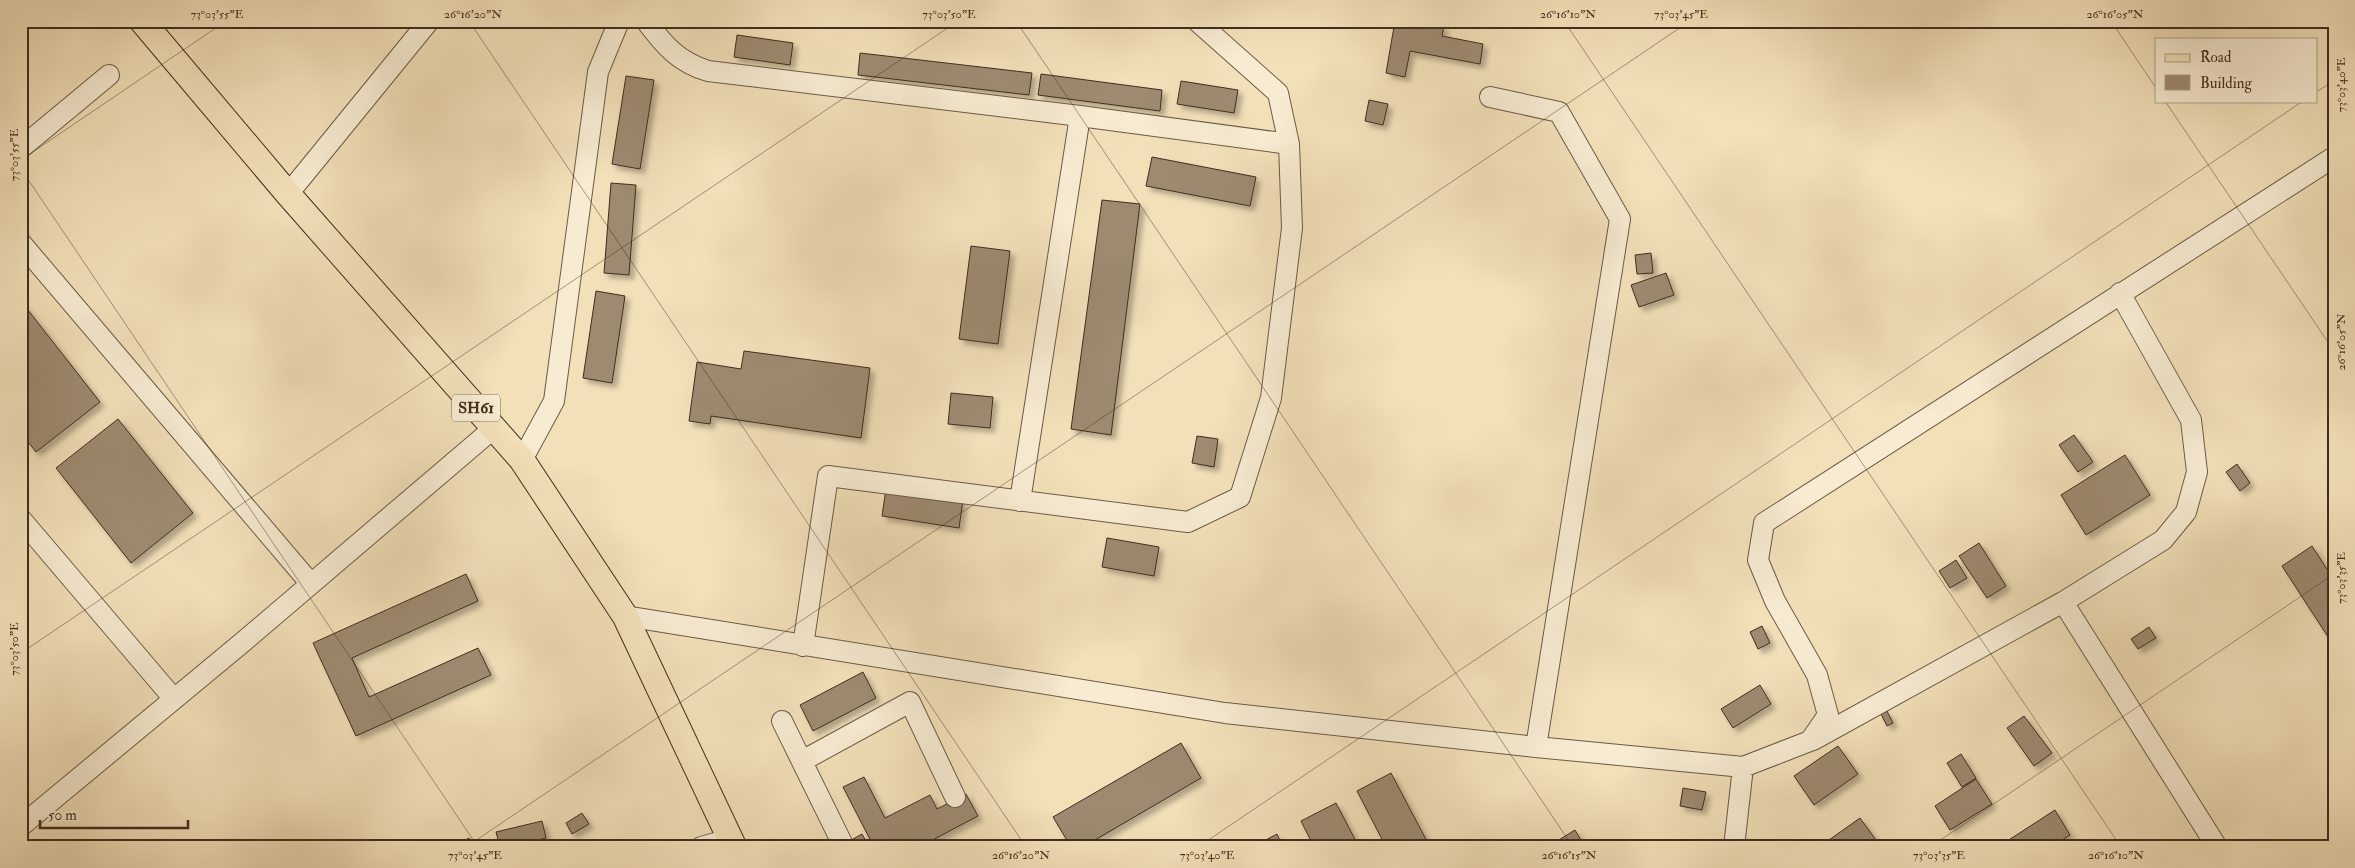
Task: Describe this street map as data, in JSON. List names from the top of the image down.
{
  "streets": {
    "main road": ["SH61"]
  },
  "legend": ["Road", "Building"],
  "scale_bar": "50 m",
  "coordinates": [
    "73°03'55\"E",
    "26°16'20\"N",
    "73°03'50\"E",
    "26°16'10\"N",
    "73°03'45\"E",
    "26°16'05\"N",
    "73°03'40\"E",
    "73°03'35\"E",
    "26°16'15\"N"
  ]
}
